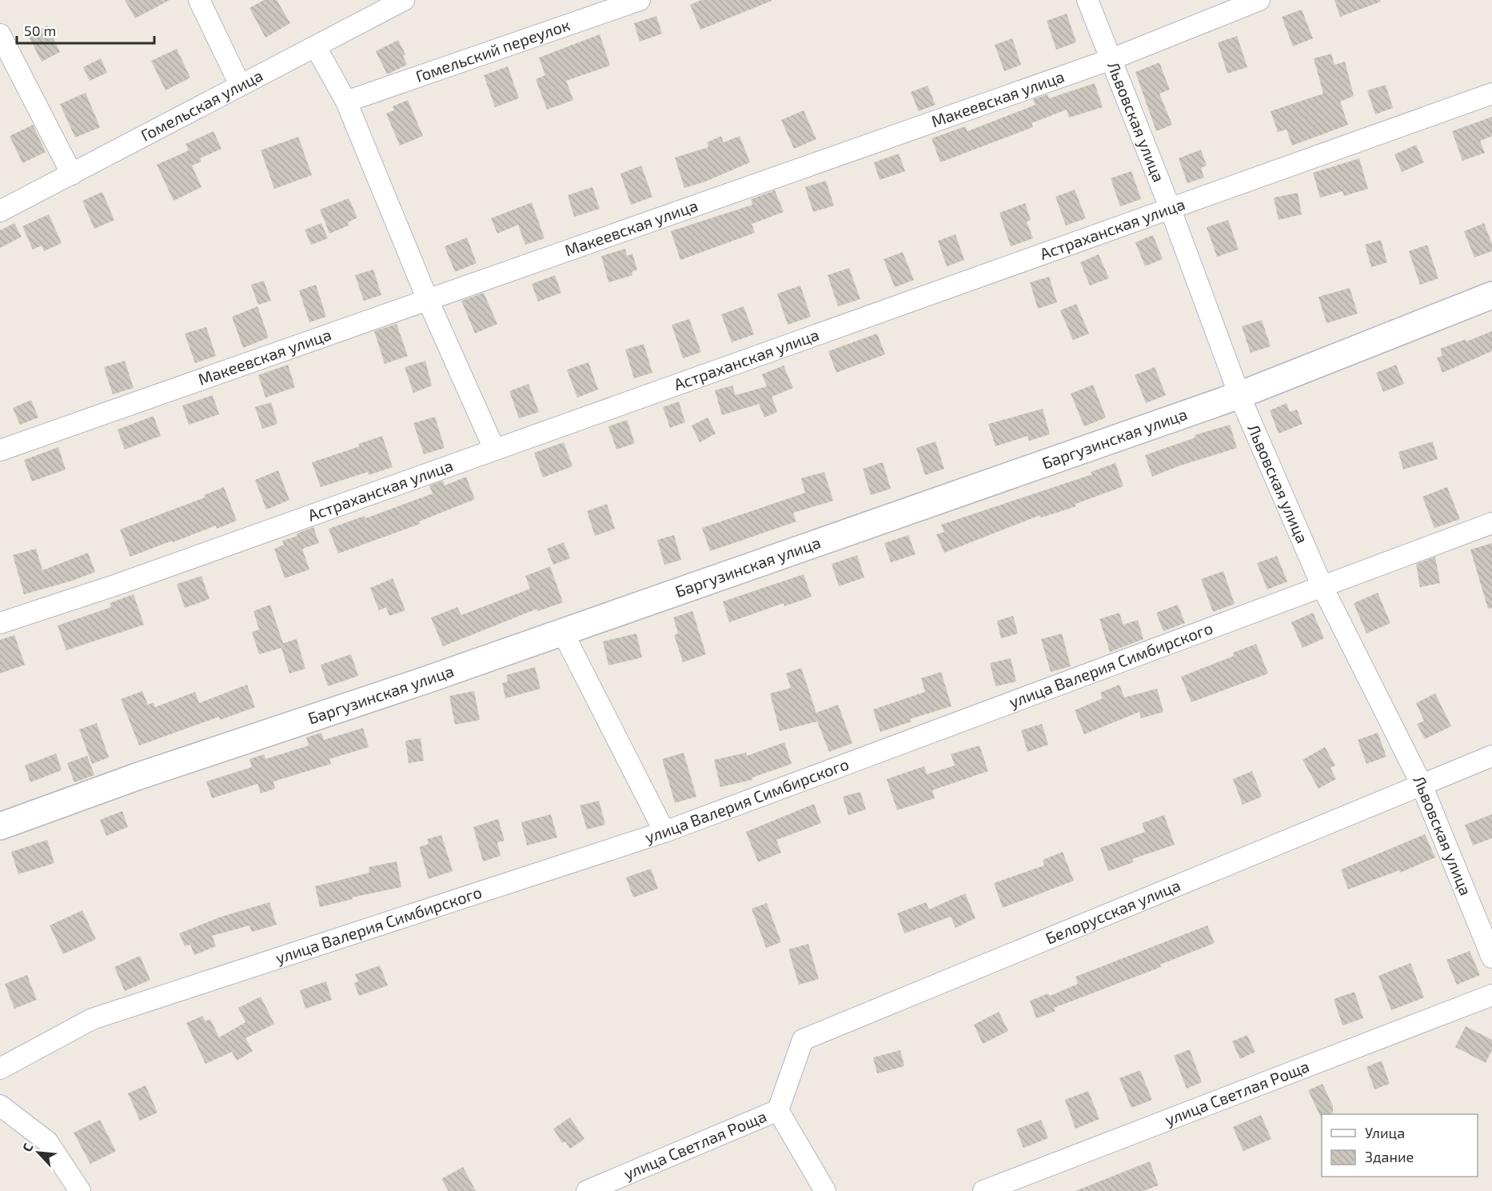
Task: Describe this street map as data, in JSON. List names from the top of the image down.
{
  "streets": {
    "street": [
      "Гомельский переулок",
      "Макеевская улица",
      "Гомельская улица",
      "Львовская улица",
      "Астраханская улица",
      "Баргузинская улица",
      "улица Валерия Симбирского",
      "Белорусская улица",
      "улица Светлая Роща"
    ]
  },
  "crossings": [
    ["Макеевская улица", "Львовская улица"],
    ["Львовская улица", "Астраханская улица"],
    ["Львовская улица", "Баргузинская улица"],
    ["Львовская улица", "улица Валерия Симбирского"],
    ["Львовская улица", "Белорусская улица"],
    ["Белорусская улица", "улица Светлая Роща"]
  ],
  "legend": ["Улица", "Здание"],
  "scale_bar": "50 m",
  "north": "top left"
}
